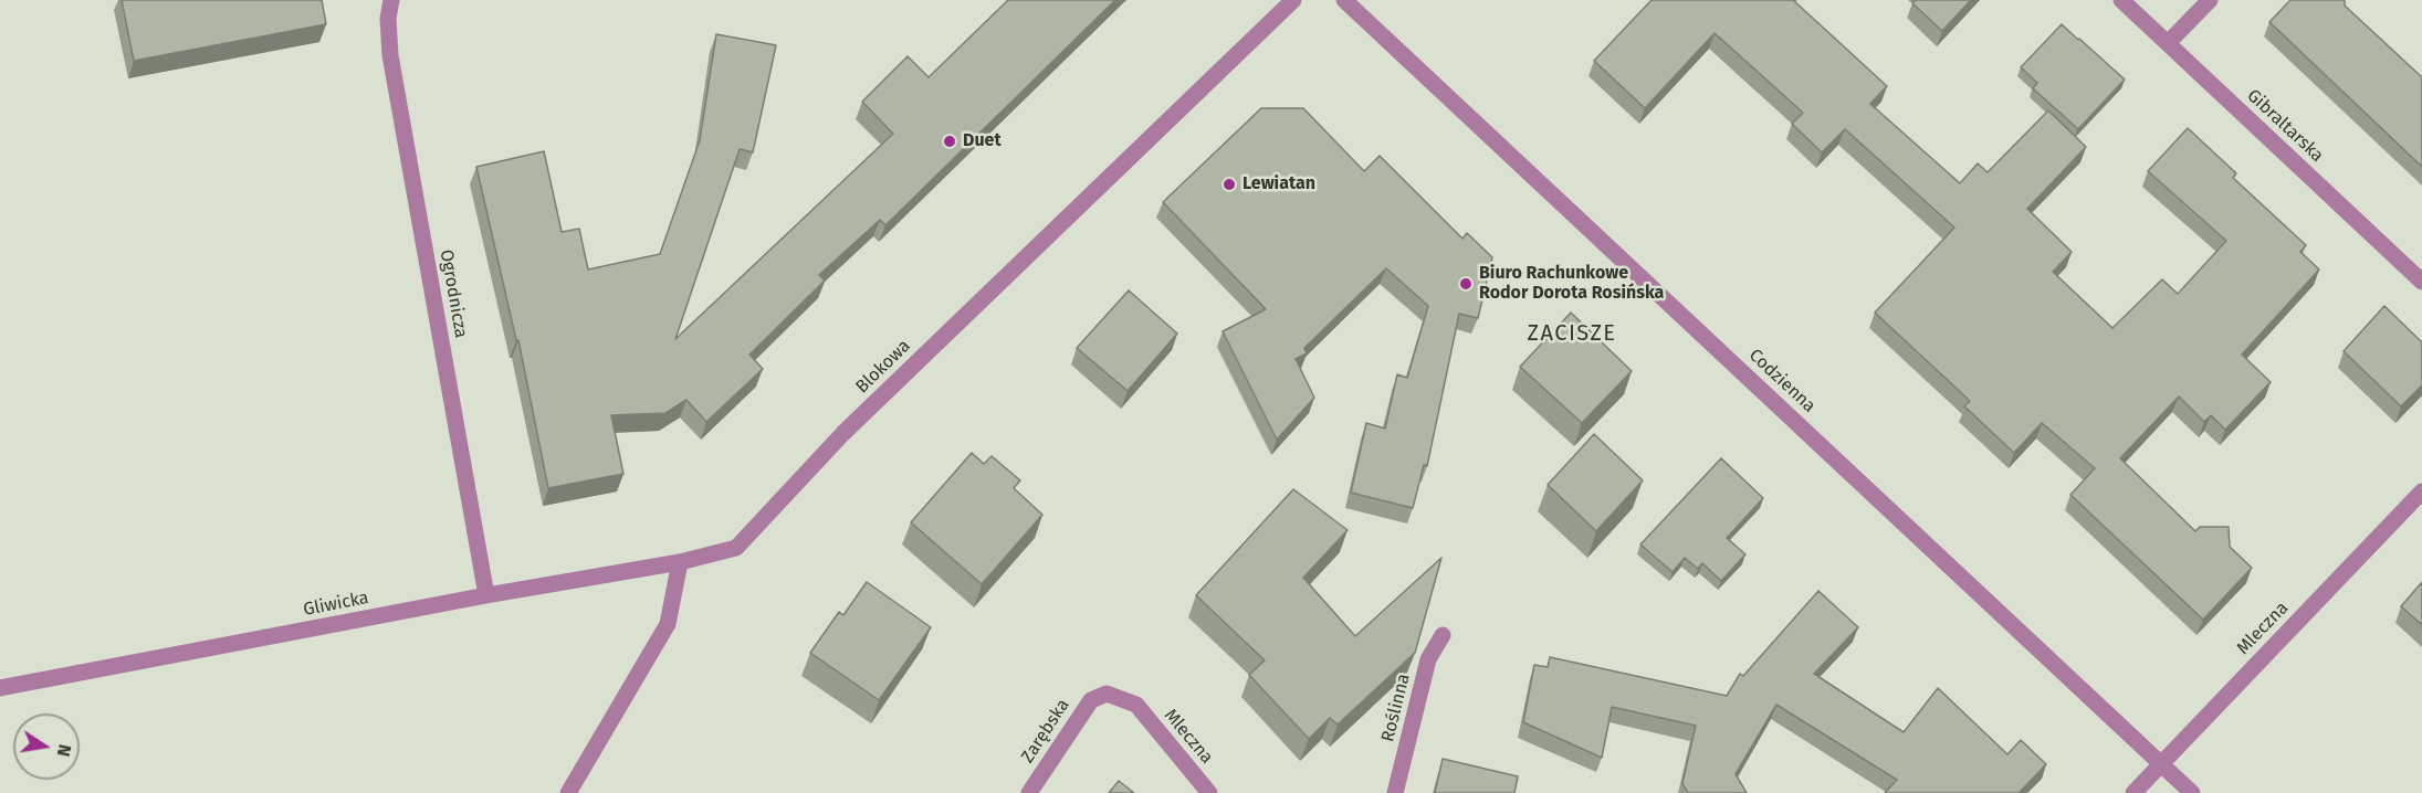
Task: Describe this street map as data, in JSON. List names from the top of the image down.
{
  "streets": {
    "street": [
      "Gibraltarska",
      "Ogrodnicza",
      "Blokowa",
      "Codzienna",
      "Gliwicka",
      "Mleczna",
      "Roślinna",
      "Zarębska"
    ]
  },
  "crossings": [
    ["Ogrodnicza", "Gliwicka"],
    ["Blokowa", "Gliwicka"],
    ["Codzienna", "Mleczna"],
    ["Mleczna", "Zarębska"]
  ],
  "districts": ["ZACISZE"],
  "places": ["Duet", "Lewiatan", "Biuro Rachunkowe Rodor Dorota Rosińska"],
  "north": "right"
}
